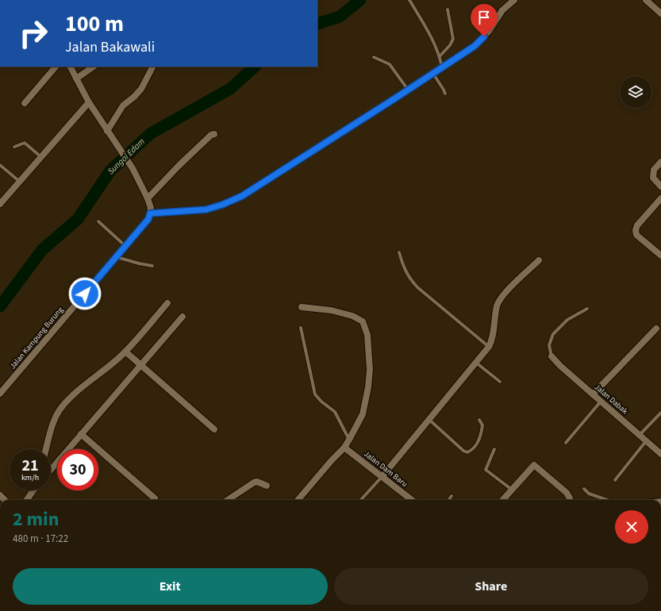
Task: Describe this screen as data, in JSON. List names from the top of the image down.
{
  "streets": {
    "street": ["Jalan Kampung Burung", "Jalan Dabak", "Jalan Dam Baru"]
  },
  "water": ["Sungai Edam"],
  "page": {
    "turn": ["100 m", "Jalan Bakawali"],
    "speed": "21 km/h",
    "limit": "30",
    "heading": ["2 min", "480 m · 17:22"],
    "buttons": ["Exit", "Share"]
  }
}
